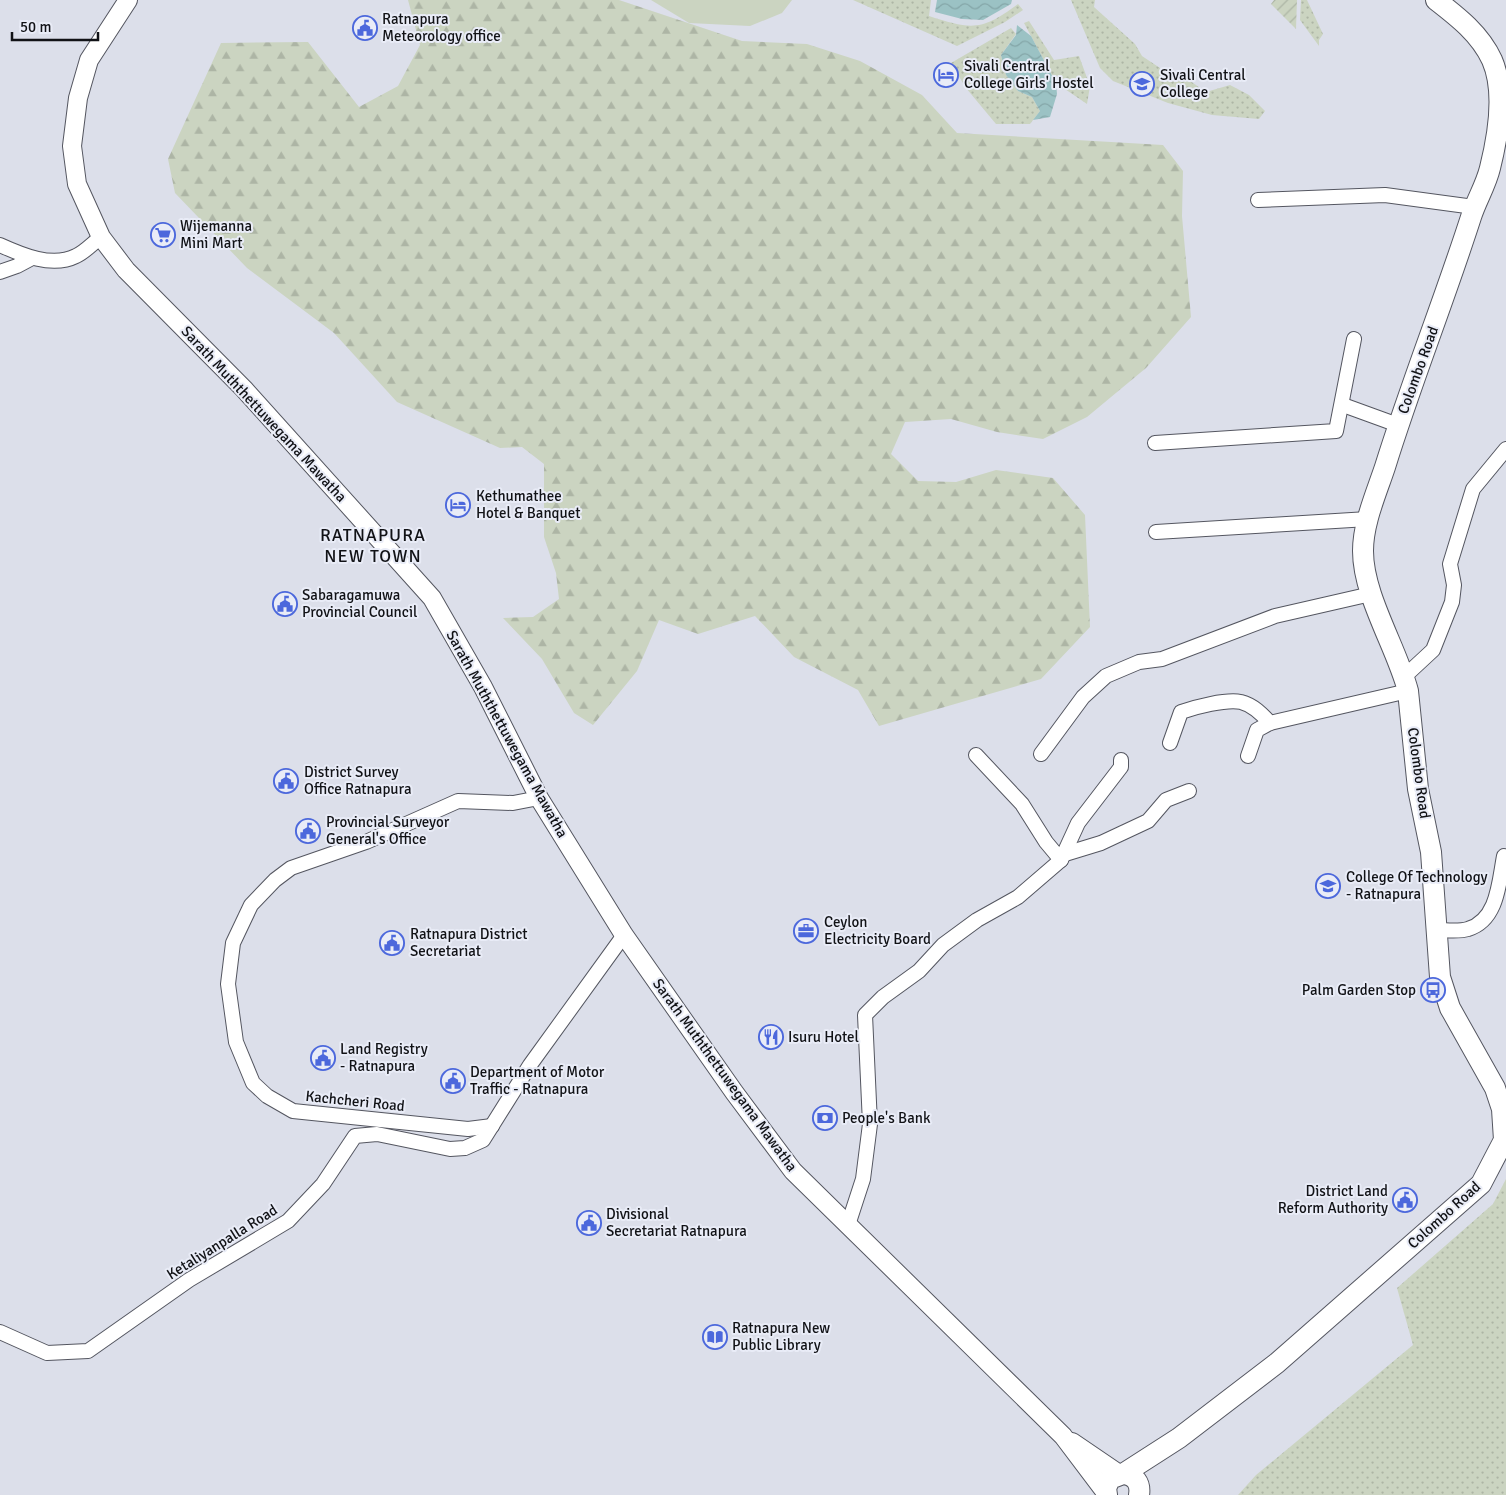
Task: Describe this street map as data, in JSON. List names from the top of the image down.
{
  "streets": {
    "highway": ["Colombo Road"],
    "main road": ["Sarath Muththettuwegama Mawatha"],
    "street": ["Kachcheri Road", "Ketaliyanpalla Road"]
  },
  "crossings": [
    ["Sarath Muththettuwegama Mawatha", "Kachcheri Road"],
    ["Kachcheri Road", "Ketaliyanpalla Road"]
  ],
  "districts": ["RATNAPURA NEW TOWN"],
  "places": {
    "public building": [
      "Ratnapura Meteorology office",
      "Sabaragamuwa Provincial Council",
      "District Survey Office Ratnapura",
      "Provincial Surveyor General's Office",
      "Ratnapura District Secretariat",
      "Land Registry - Ratnapura",
      "Department of Motor Traffic - Ratnapura",
      "District Land Reform Authority",
      "Divisional Secretariat Ratnapura"
    ],
    "hotel": ["Sivali Central College Girls' Hostel", "Kethumathee Hotel & Banquet"],
    "school or university": ["Sivali Central College", "College Of Technology - Ratnapura"],
    "supermarket": ["Wijemanna Mini Mart"],
    "office": ["Ceylon Electricity Board"],
    "bus stop": ["Palm Garden Stop"],
    "restaurant": ["Isuru Hotel"],
    "bank": ["People's Bank"],
    "library": ["Ratnapura New Public Library"]
  },
  "scale_bar": "50 m"
}
